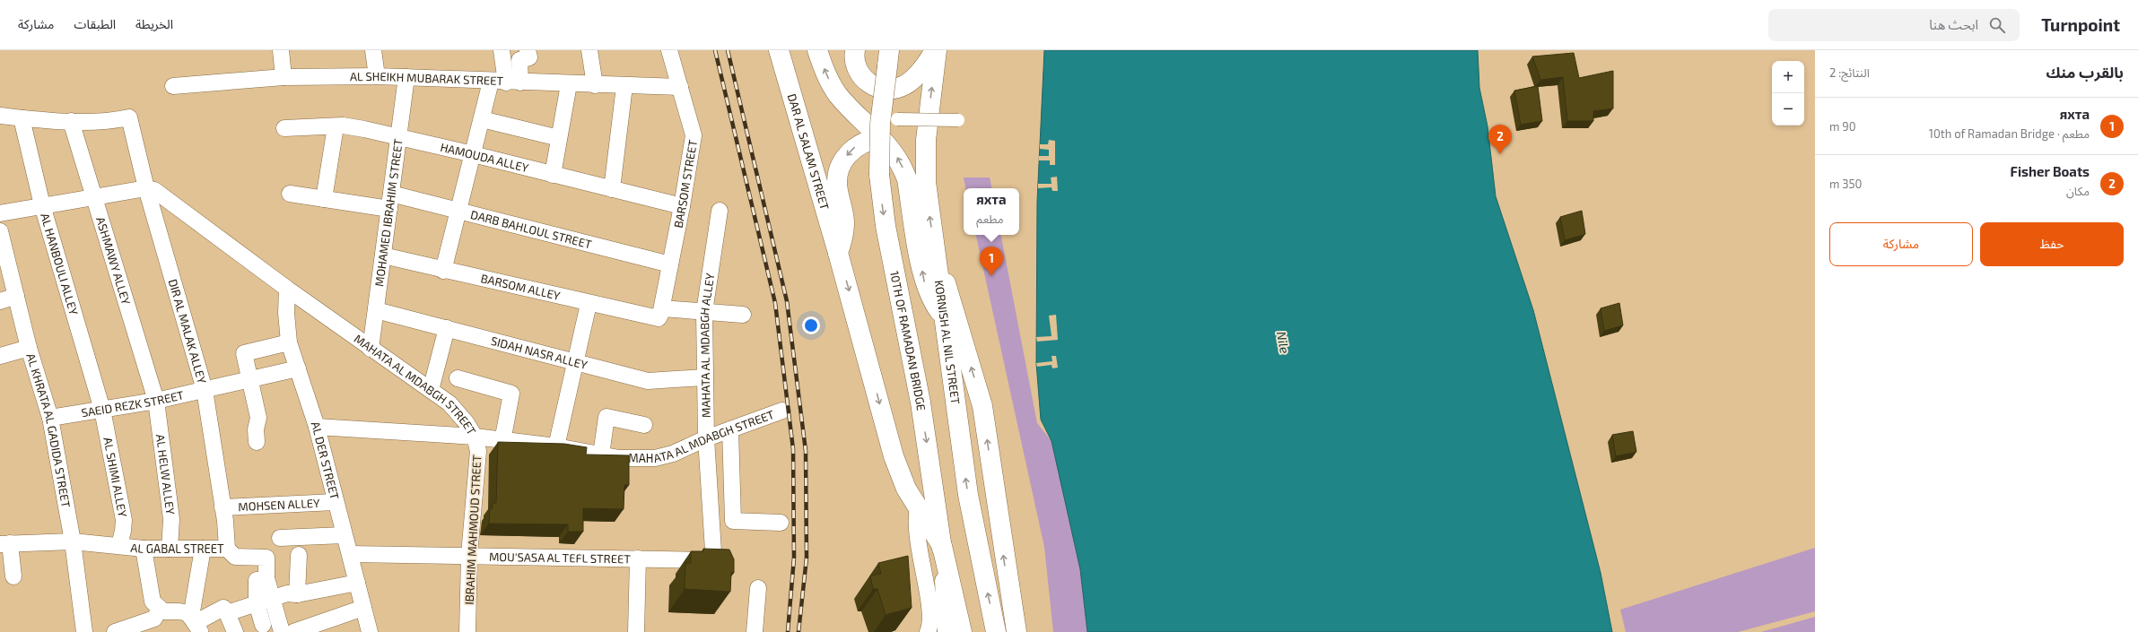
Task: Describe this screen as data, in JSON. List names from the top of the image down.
{
  "streets": {
    "main road": ["DAR AL SALAM STREET", "10TH OF RAMADAN BRIDGE", "KORNISH AL NIL STREET"],
    "street": [
      "AL SHEIKH MUBARAK STREET",
      "HAMOUDA ALLEY",
      "BARSOM STREET",
      "MOHAMED IBRAHIM STREET",
      "DARB BAHLOUL STREET",
      "ASHMAWY ALLEY",
      "AL HANBOULI ALLEY",
      "BARSOM ALLEY",
      "DIR AL MALAK ALLEY",
      "MAHATA AL MDABGH ALLEY",
      "SIDAH NASR ALLEY",
      "MAHATA AL MDABGH STREET",
      "SAEID REZK STREET",
      "AL KHRATA AL GADIDA STREET",
      "AL DER STREET",
      "AL HELW ALLEY",
      "AL SHIMI ALLEY",
      "MOHSEN ALLEY",
      "IBRAHIM MAHMOUD STREET",
      "AL GABAL STREET",
      "MOU'SASA AL TEFL STREET"
    ]
  },
  "crossings": [
    ["AL SHEIKH MUBARAK STREET", "BARSOM STREET"],
    ["AL SHEIKH MUBARAK STREET", "MOHAMED IBRAHIM STREET"],
    ["HAMOUDA ALLEY", "BARSOM STREET"],
    ["HAMOUDA ALLEY", "MOHAMED IBRAHIM STREET"],
    ["BARSOM STREET", "DARB BAHLOUL STREET"],
    ["BARSOM STREET", "BARSOM ALLEY"],
    ["MOHAMED IBRAHIM STREET", "DARB BAHLOUL STREET"],
    ["MOHAMED IBRAHIM STREET", "BARSOM ALLEY"],
    ["MOHAMED IBRAHIM STREET", "SIDAH NASR ALLEY"],
    ["MOHAMED IBRAHIM STREET", "MAHATA AL MDABGH STREET"],
    ["ASHMAWY ALLEY", "DIR AL MALAK ALLEY"],
    ["ASHMAWY ALLEY", "SAEID REZK STREET"],
    ["ASHMAWY ALLEY", "AL HELW ALLEY"],
    ["AL HANBOULI ALLEY", "SAEID REZK STREET"],
    ["AL HANBOULI ALLEY", "AL SHIMI ALLEY"],
    ["BARSOM ALLEY", "MAHATA AL MDABGH ALLEY"],
    ["DIR AL MALAK ALLEY", "MAHATA AL MDABGH STREET"],
    ["DIR AL MALAK ALLEY", "SAEID REZK STREET"],
    ["DIR AL MALAK ALLEY", "MOHSEN ALLEY"],
    ["DIR AL MALAK ALLEY", "AL GABAL STREET"],
    ["MAHATA AL MDABGH ALLEY", "SIDAH NASR ALLEY"],
    ["MAHATA AL MDABGH ALLEY", "MAHATA AL MDABGH STREET"],
    ["MAHATA AL MDABGH ALLEY", "MOU'SASA AL TEFL STREET"],
    ["MAHATA AL MDABGH STREET", "AL DER STREET"],
    ["MAHATA AL MDABGH STREET", "IBRAHIM MAHMOUD STREET"],
    ["SAEID REZK STREET", "AL KHRATA AL GADIDA STREET"],
    ["SAEID REZK STREET", "AL DER STREET"],
    ["SAEID REZK STREET", "AL HELW ALLEY"],
    ["SAEID REZK STREET", "AL SHIMI ALLEY"],
    ["AL KHRATA AL GADIDA STREET", "AL GABAL STREET"],
    ["AL DER STREET", "MOHSEN ALLEY"],
    ["AL DER STREET", "MOU'SASA AL TEFL STREET"],
    ["AL HELW ALLEY", "AL GABAL STREET"],
    ["AL SHIMI ALLEY", "AL GABAL STREET"],
    ["IBRAHIM MAHMOUD STREET", "MOU'SASA AL TEFL STREET"]
  ],
  "water": ["Nile"],
  "page": {
    "header": "Turnpoint",
    "search": "ابحث هنا",
    "nav": ["الخريطة", "الطبقات", "مشاركة"],
    "heading": ["بالقرب منك", "النتائج: 2"],
    "map_buttons": ["+", "−"],
    "list": [
      {
        "mark": "1",
        "name": "яхта",
        "note": "مطعم · 10th of Ramadan Bridge",
        "value": "90 m"
      },
      {
        "mark": "2",
        "name": "Fisher Boats",
        "note": "مكان",
        "value": "350 m"
      }
    ],
    "pins": ["2", "1"],
    "popup": ["яхта", "مطعم"],
    "buttons": ["حفظ", "مشاركة"]
  }
}
